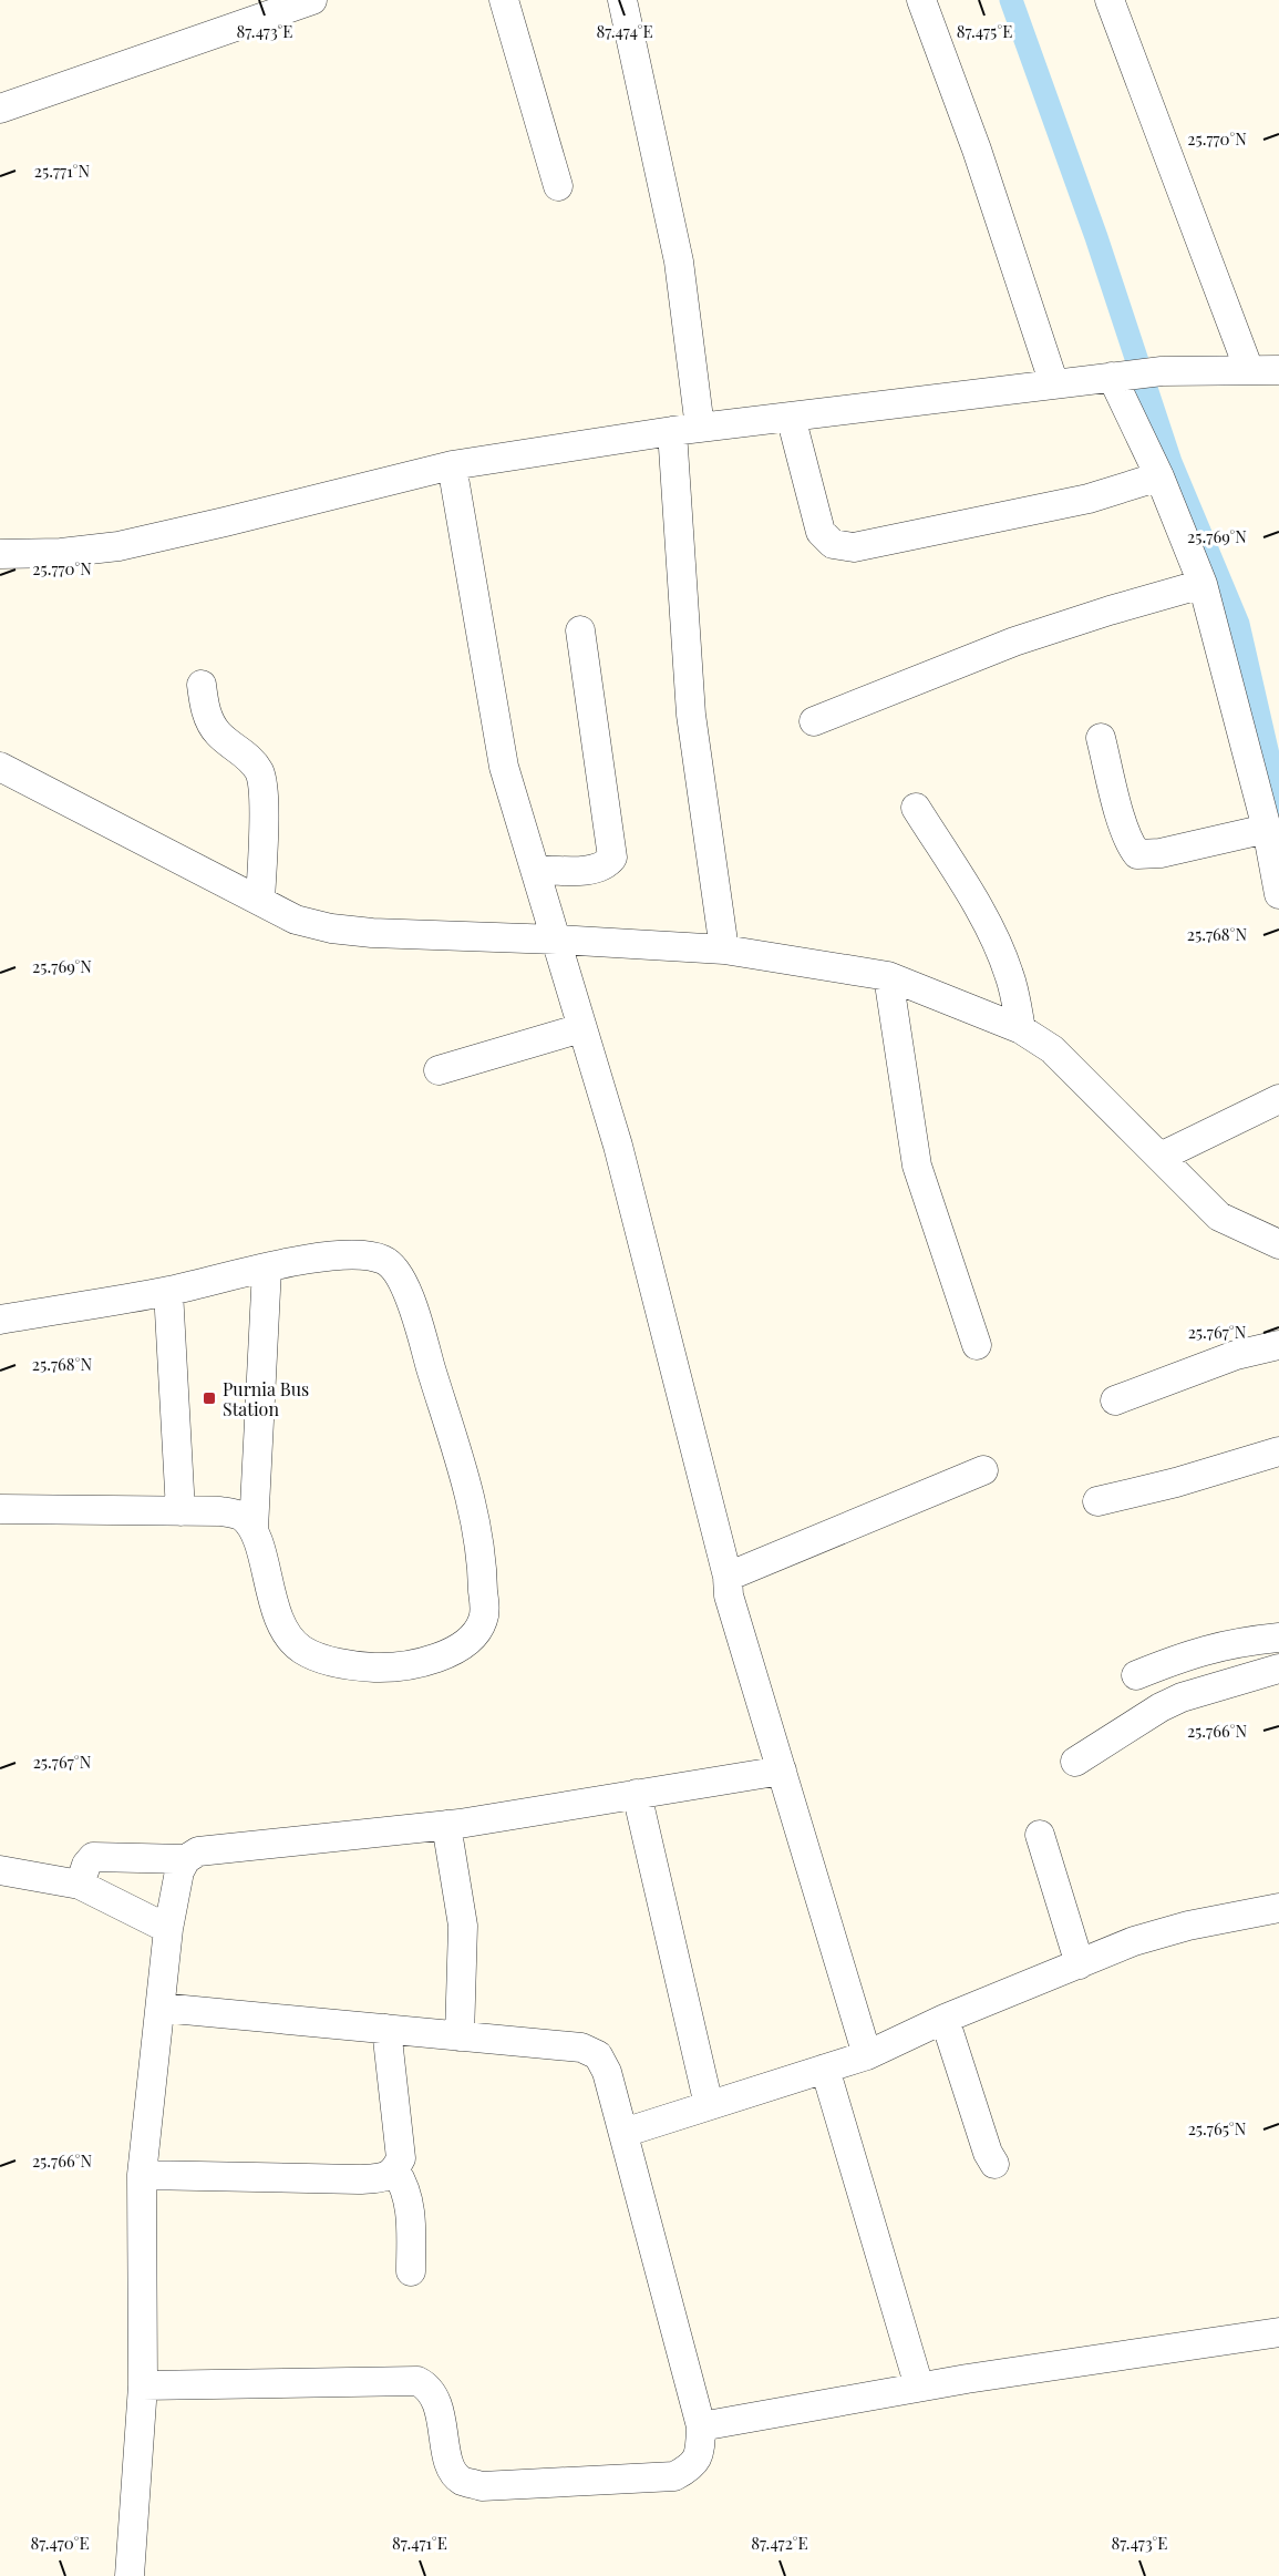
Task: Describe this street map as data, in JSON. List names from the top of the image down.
{
  "places": {
    "transit": ["Purnia Bus Station"]
  },
  "coordinates": [
    "87.473°E",
    "87.474°E",
    "87.475°E",
    "25.770°N",
    "25.771°N",
    "25.769°N",
    "25.768°N",
    "25.767°N",
    "25.766°N",
    "25.765°N",
    "87.470°E",
    "87.471°E",
    "87.472°E"
  ]
}
